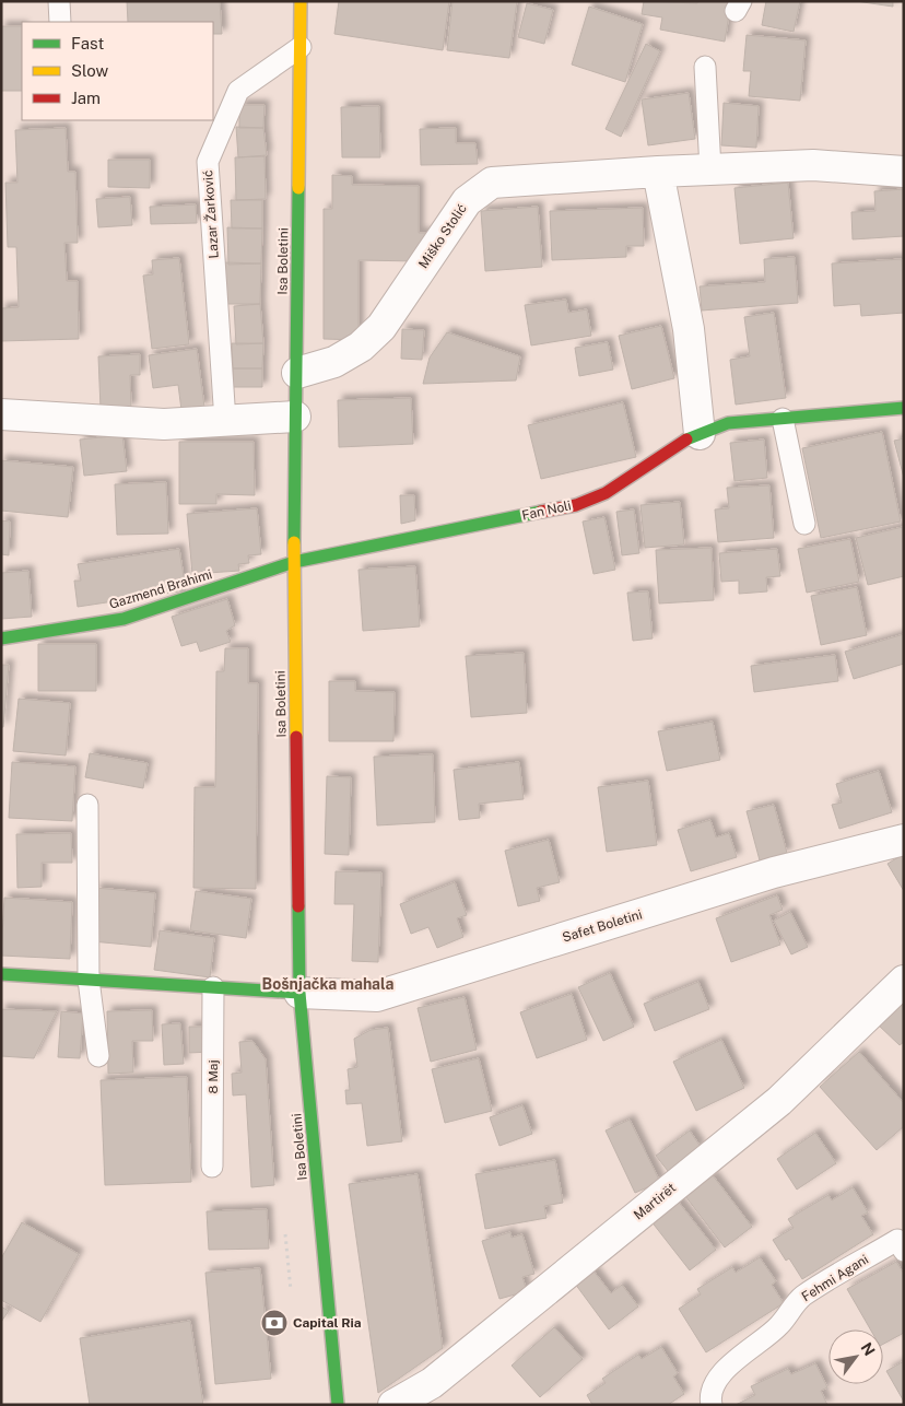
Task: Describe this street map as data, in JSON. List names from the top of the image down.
{
  "streets": {
    "main road": ["Isa Boletini", "Fan Noli", "Gazmend Brahimi"],
    "street": ["Miško Stolić", "Safet Boletini", "Martirët"],
    "lane": ["Lazar Žarković", "8 Maj", "Fehmi Agani"]
  },
  "crossings": [
    ["Lazar Žarković", "Isa Boletini"],
    ["Miško Stolić", "Isa Boletini"],
    ["Isa Boletini", "Fan Noli"],
    ["Isa Boletini", "Gazmend Brahimi"],
    ["Isa Boletini", "Safet Boletini"],
    ["Fan Noli", "Gazmend Brahimi"]
  ],
  "districts": ["Bošnjačka mahala"],
  "places": {
    "bank": ["Capital Ria"]
  },
  "legend": ["Fast", "Slow", "Jam"],
  "north": "top right"
}
